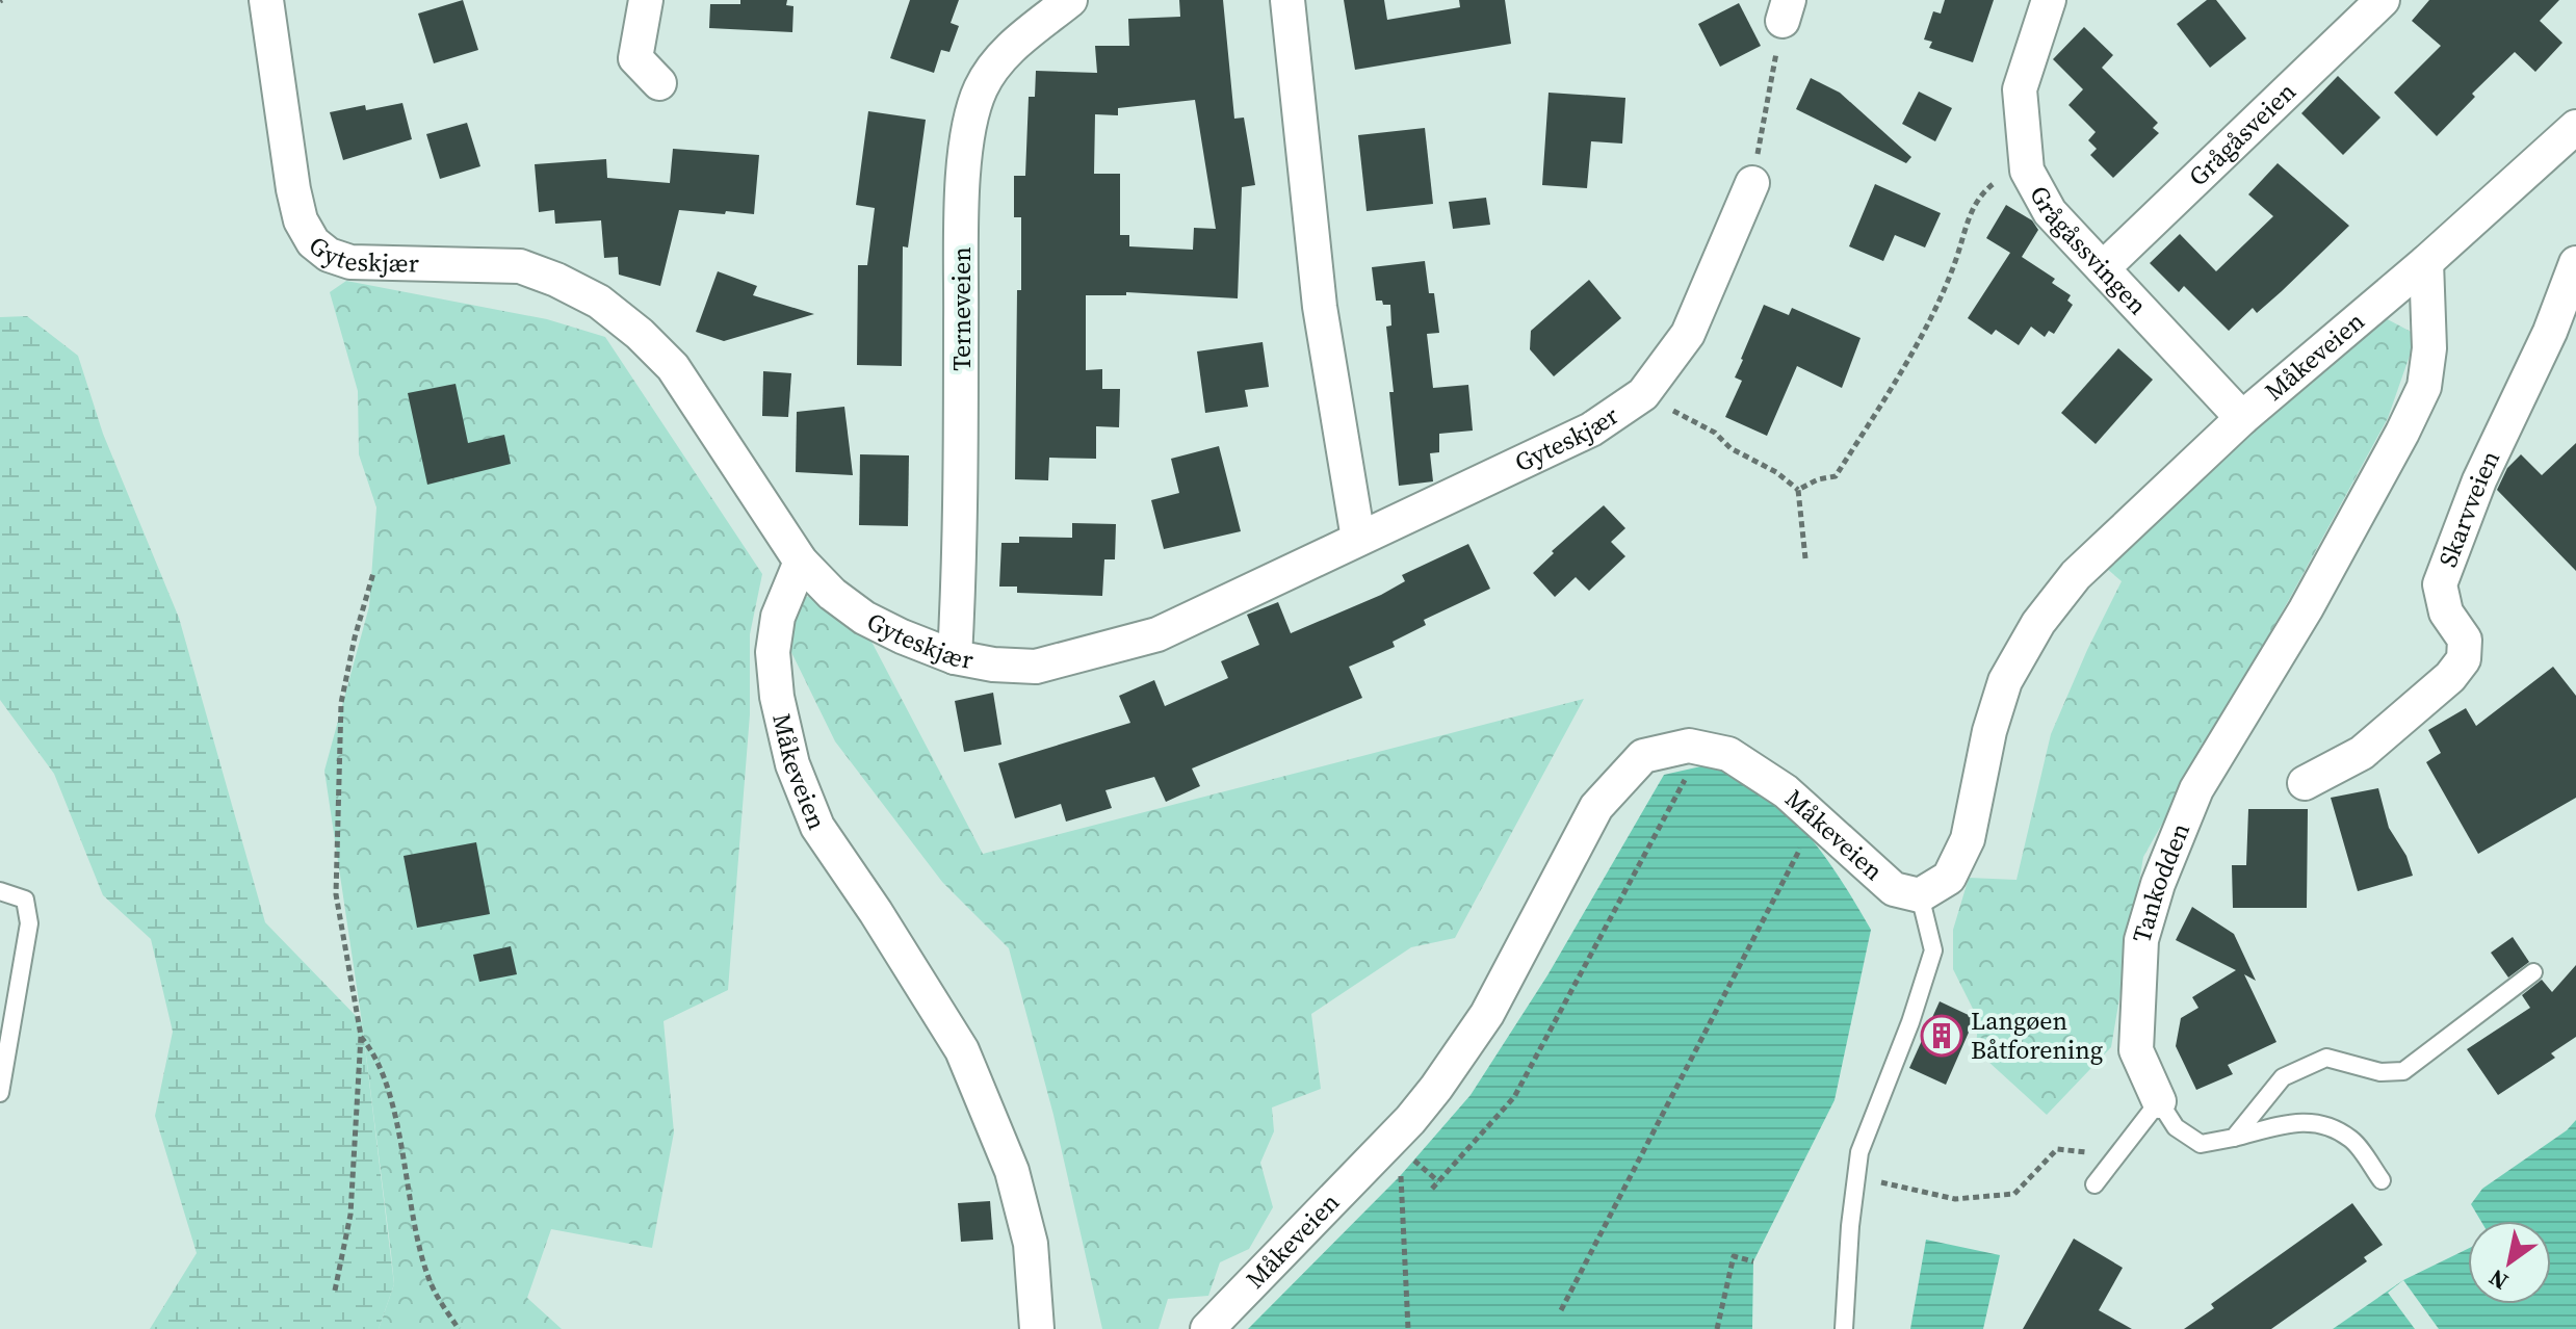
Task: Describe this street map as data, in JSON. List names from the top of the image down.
{
  "streets": {
    "street": [
      "Grågåsveien",
      "Gyteskjær",
      "Grågåssvingen",
      "Terneveien",
      "Måkeveien",
      "Skarvveien",
      "Tankodden"
    ]
  },
  "crossings": [
    ["Grågåsveien", "Grågåssvingen"],
    ["Gyteskjær", "Terneveien"],
    ["Gyteskjær", "Måkeveien"],
    ["Grågåssvingen", "Måkeveien"],
    ["Måkeveien", "Tankodden"]
  ],
  "places": {
    "building": ["Langøen Båtforening"]
  },
  "north": "bottom left"
}
